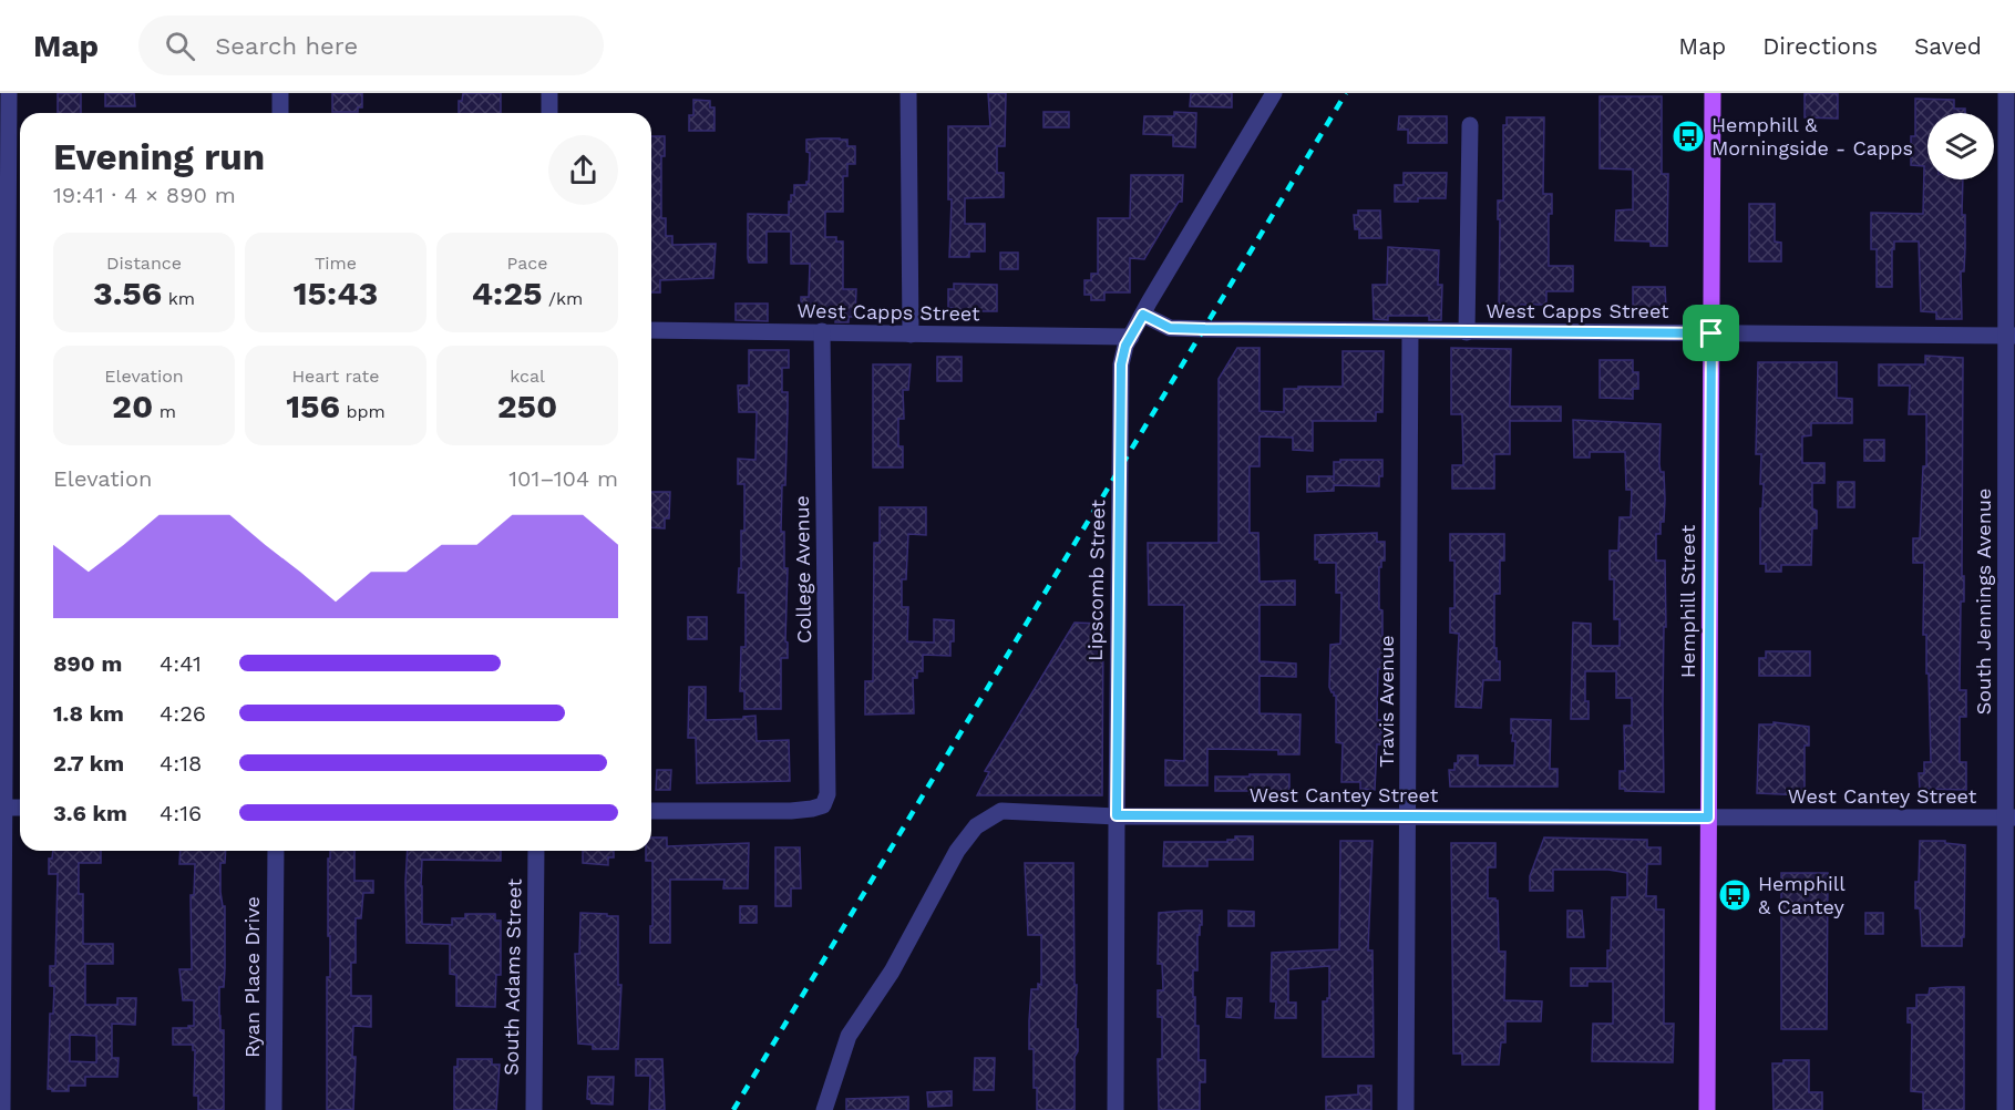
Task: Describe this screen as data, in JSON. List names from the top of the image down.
{
  "streets": {
    "main road": ["Hemphill Street"],
    "street": [
      "West Capps Street",
      "College Avenue",
      "Lipscomb Street",
      "South Jennings Avenue",
      "Travis Avenue",
      "West Cantey Street",
      "Ryan Place Drive",
      "South Adams Street"
    ]
  },
  "crossings": [
    ["West Capps Street", "College Avenue"],
    ["West Capps Street", "Lipscomb Street"],
    ["West Capps Street", "Hemphill Street"],
    ["West Capps Street", "South Jennings Avenue"],
    ["West Capps Street", "Travis Avenue"],
    ["Lipscomb Street", "West Cantey Street"],
    ["Hemphill Street", "West Cantey Street"],
    ["South Jennings Avenue", "West Cantey Street"],
    ["Travis Avenue", "West Cantey Street"]
  ],
  "places": {
    "bus stop": ["Hemphill & Morningside - Capps", "Hemphill & Cantey"]
  },
  "page": {
    "header": "Map",
    "search": "Search here",
    "nav": ["Map", "Directions", "Saved"],
    "heading": ["Evening run", "19:41 · 4 × 890 m"],
    "stats": [
      ["Distance", "3.56 km"],
      ["Time", "15:43"],
      ["Pace", "4:25 /km"],
      ["Elevation", "20 m"],
      ["Heart rate", "156 bpm"],
      ["kcal", "250"]
    ],
    "chart": ["Elevation", "101–104 m"],
    "list": [
      {
        "name": "890 m",
        "note": "4:41"
      },
      {
        "name": "1.8 km",
        "note": "4:26"
      },
      {
        "name": "2.7 km",
        "note": "4:18"
      },
      {
        "name": "3.6 km",
        "note": "4:16"
      }
    ]
  }
}
